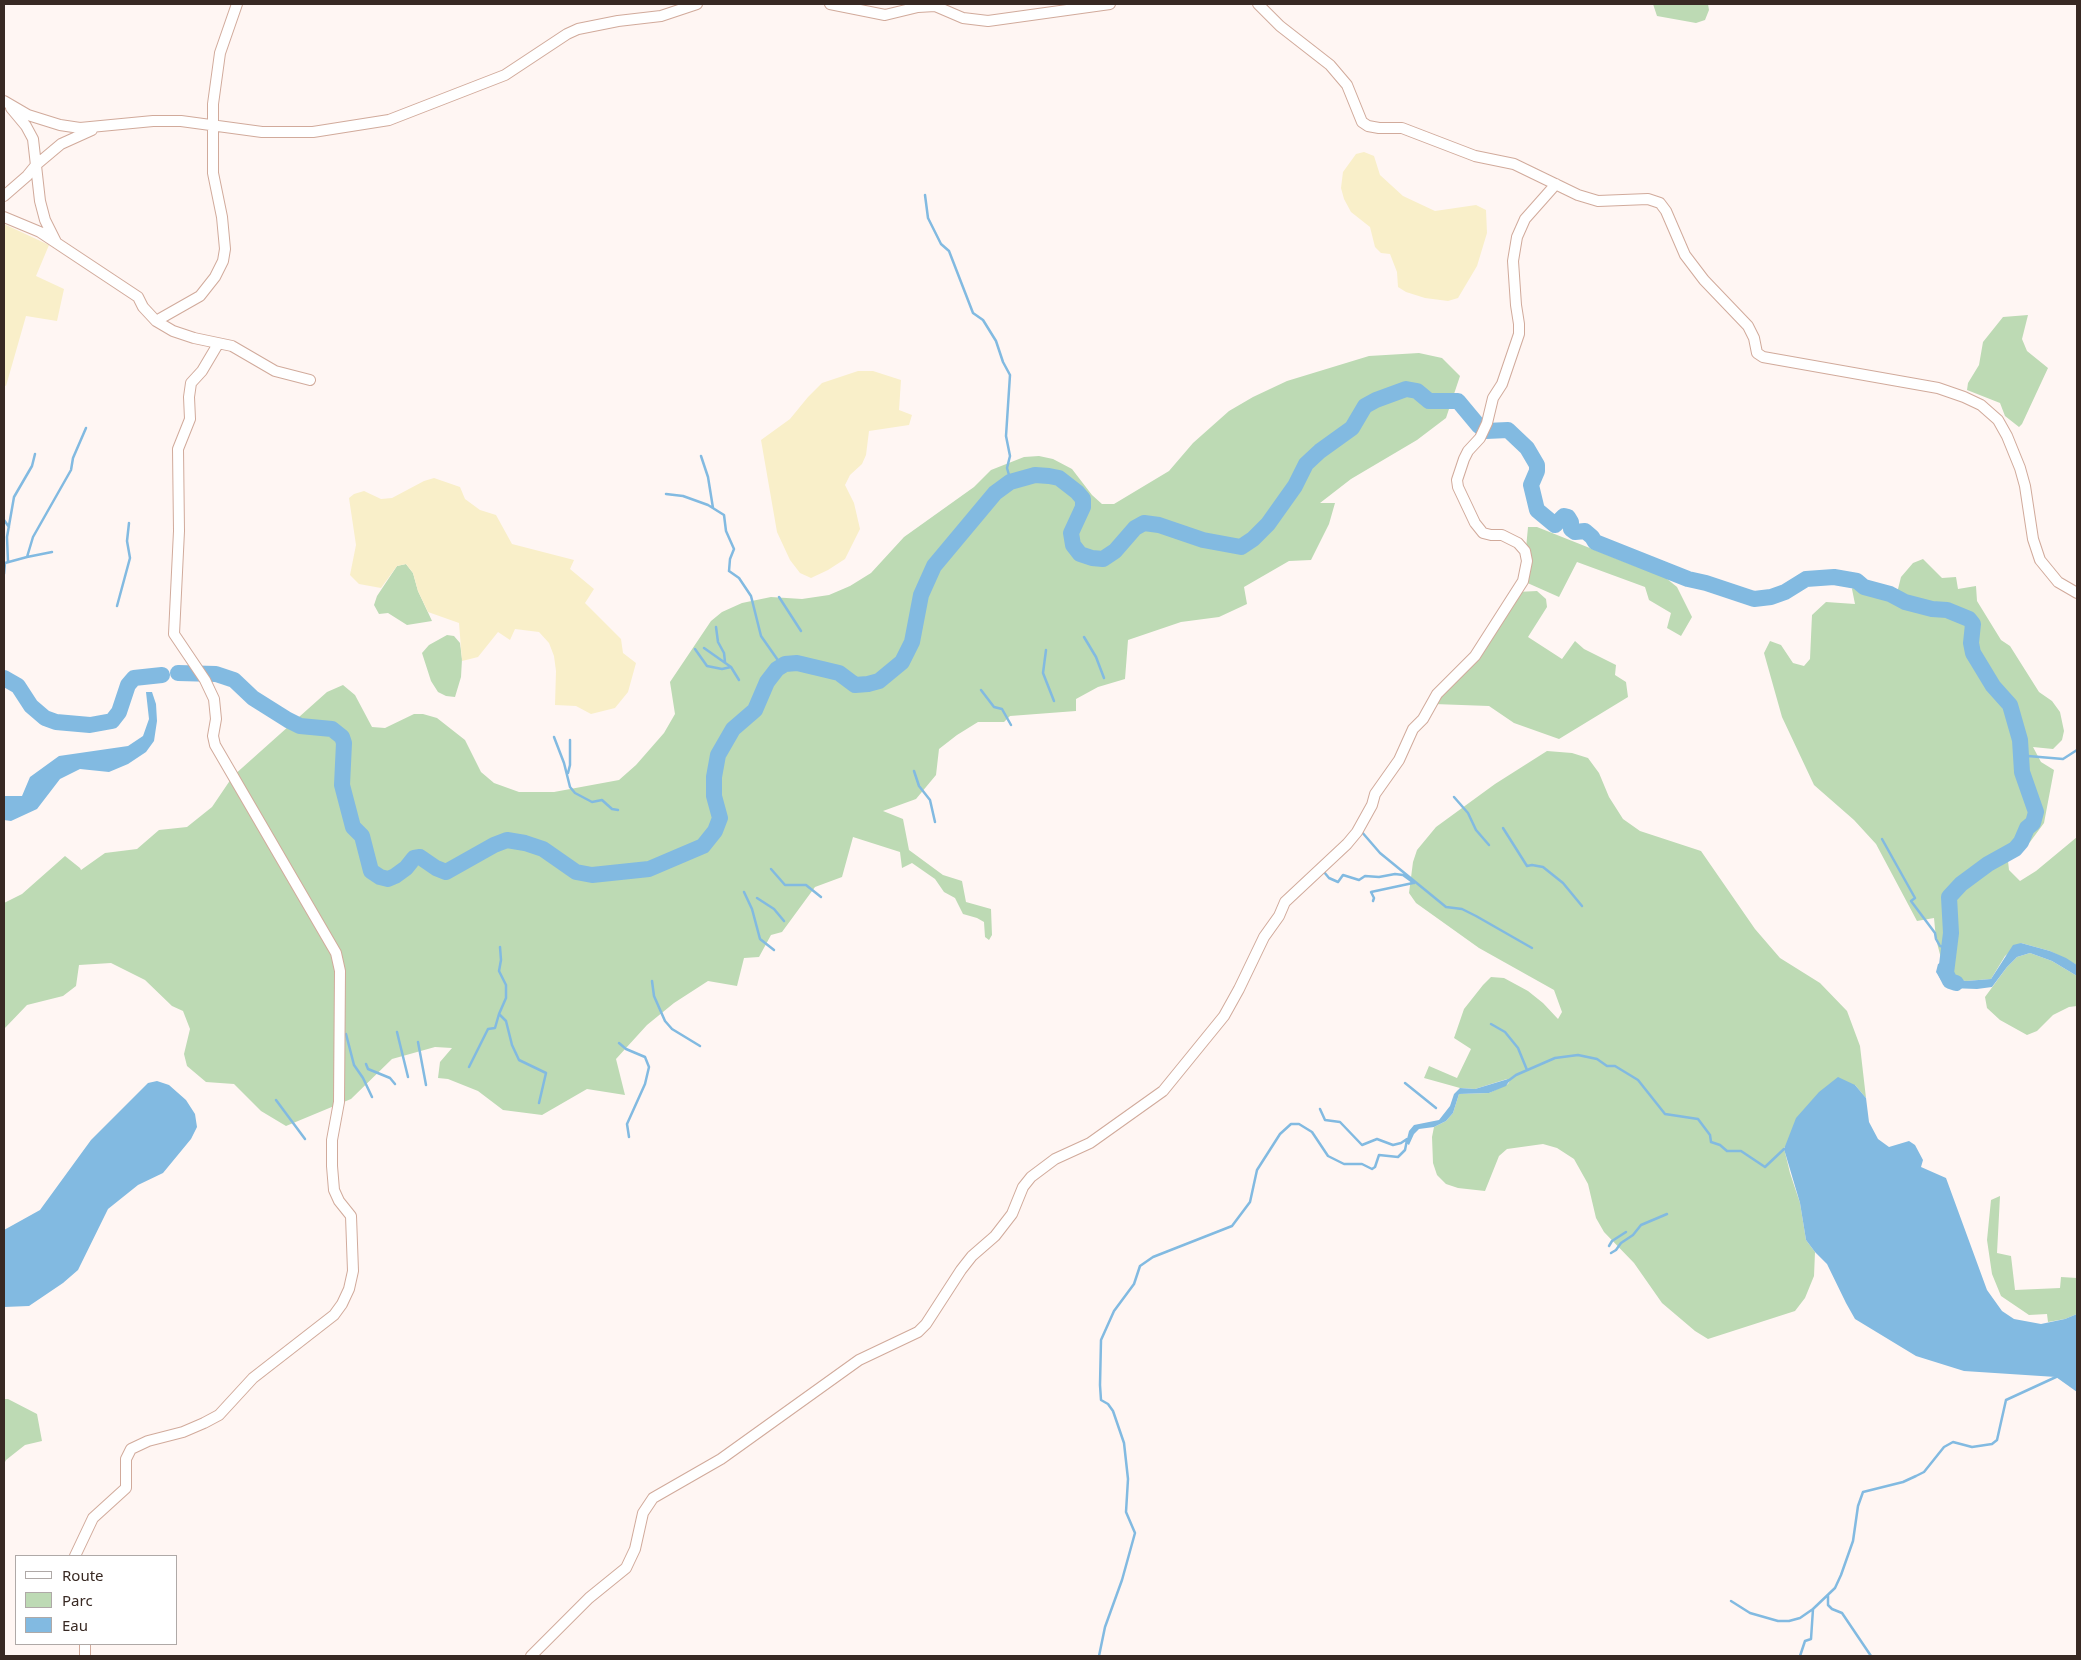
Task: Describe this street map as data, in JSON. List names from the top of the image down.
{
  "legend": ["Route", "Parc", "Eau"]
}
